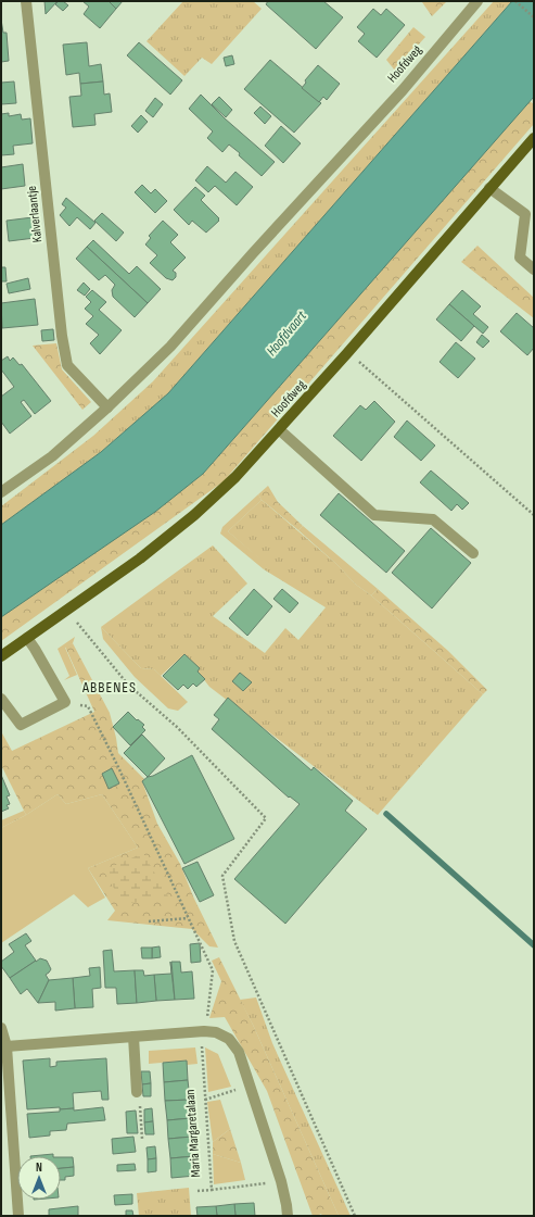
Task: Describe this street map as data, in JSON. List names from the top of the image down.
{
  "streets": {
    "main road": ["Hoofdweg"],
    "street": ["Kalverlaantje"],
    "path": ["Maria Margaretalaan"]
  },
  "crossings": [
    ["Hoofdweg", "Kalverlaantje"]
  ],
  "districts": ["ABBENES"],
  "water": ["Hoofdvaart"],
  "north": "top"
}
